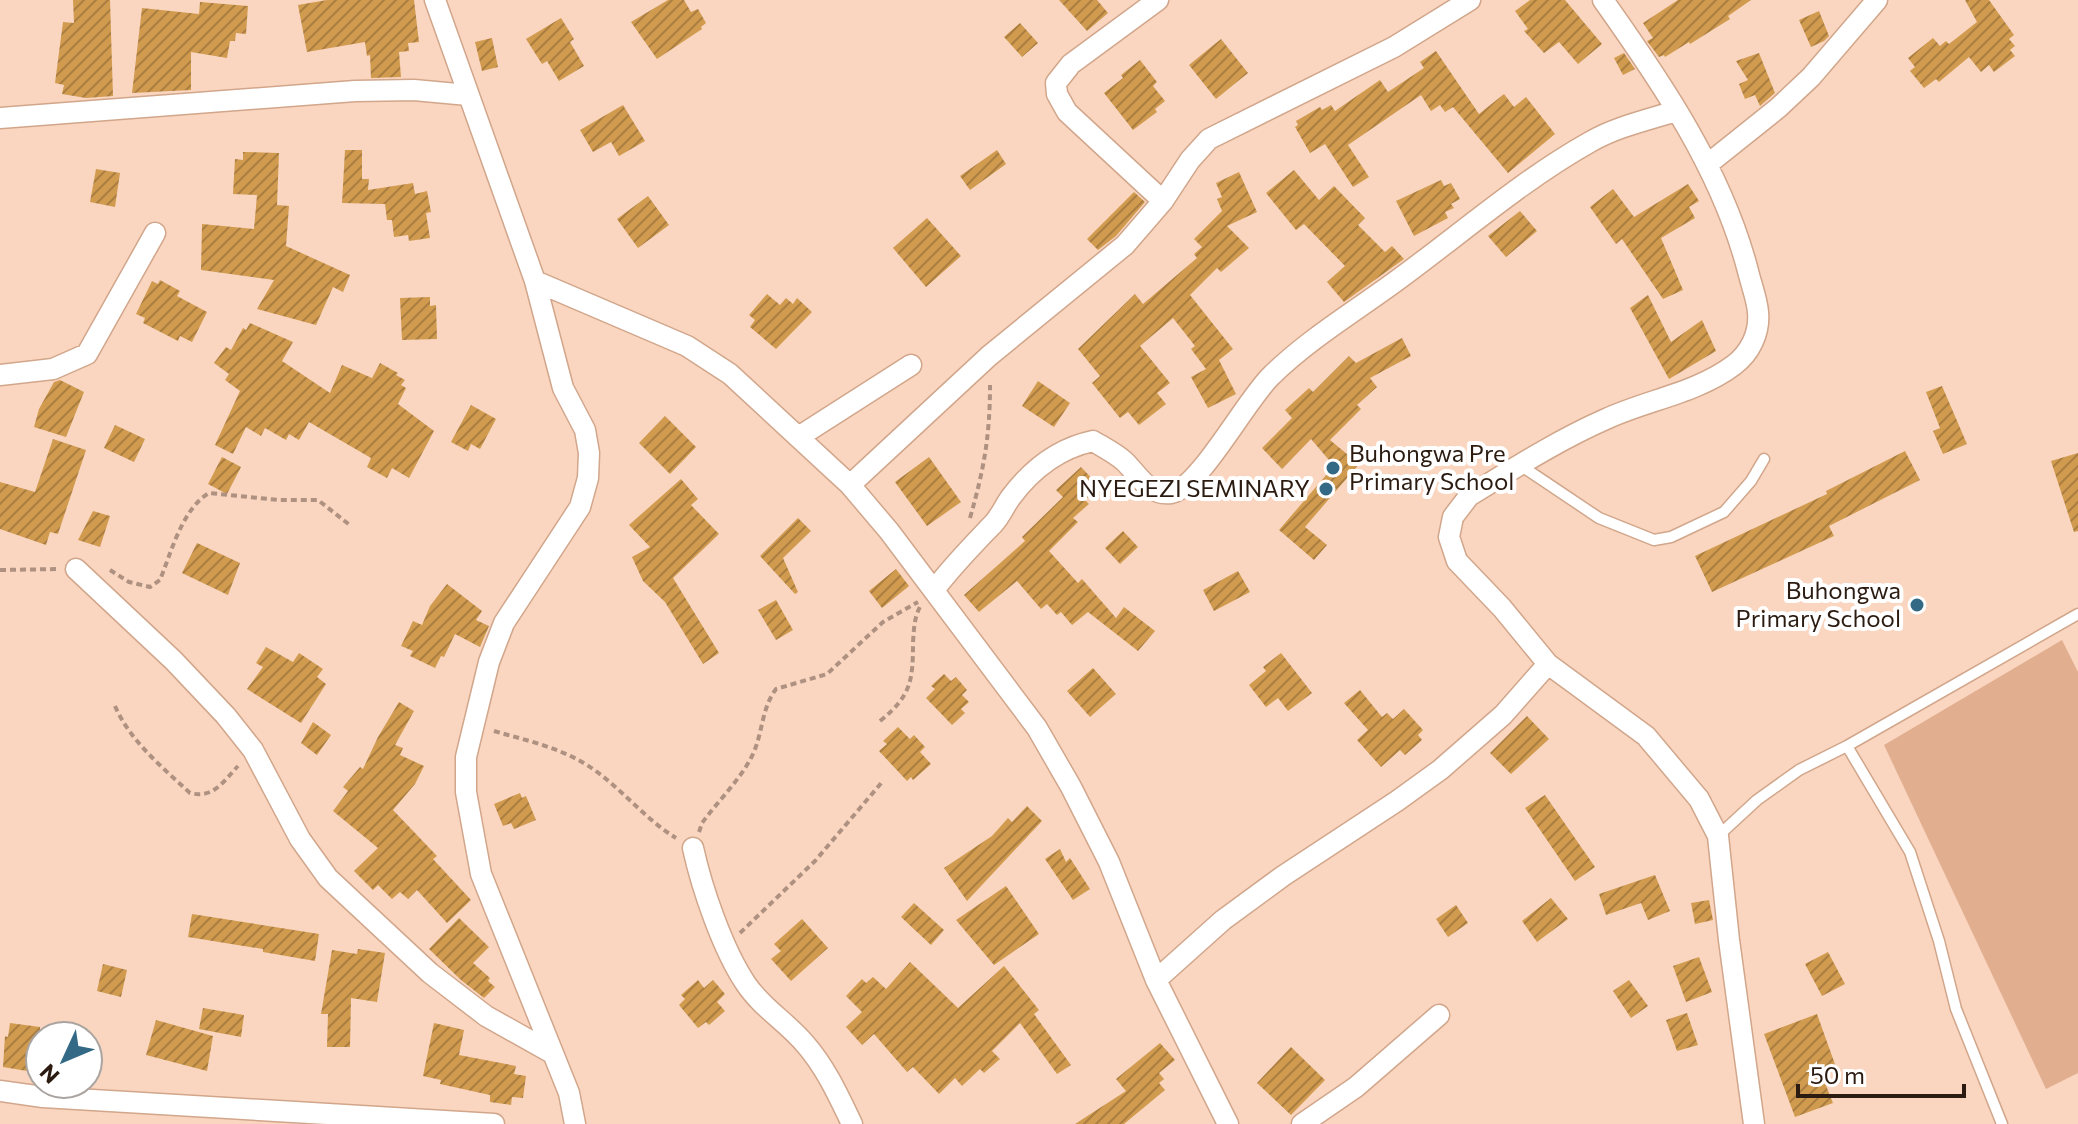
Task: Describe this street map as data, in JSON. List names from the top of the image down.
{
  "places": ["Buhongwa Pre Primary School", "NYEGEZI SEMINARY", "Buhongwa Primary School"],
  "scale_bar": "50 m",
  "north": "bottom left"
}
